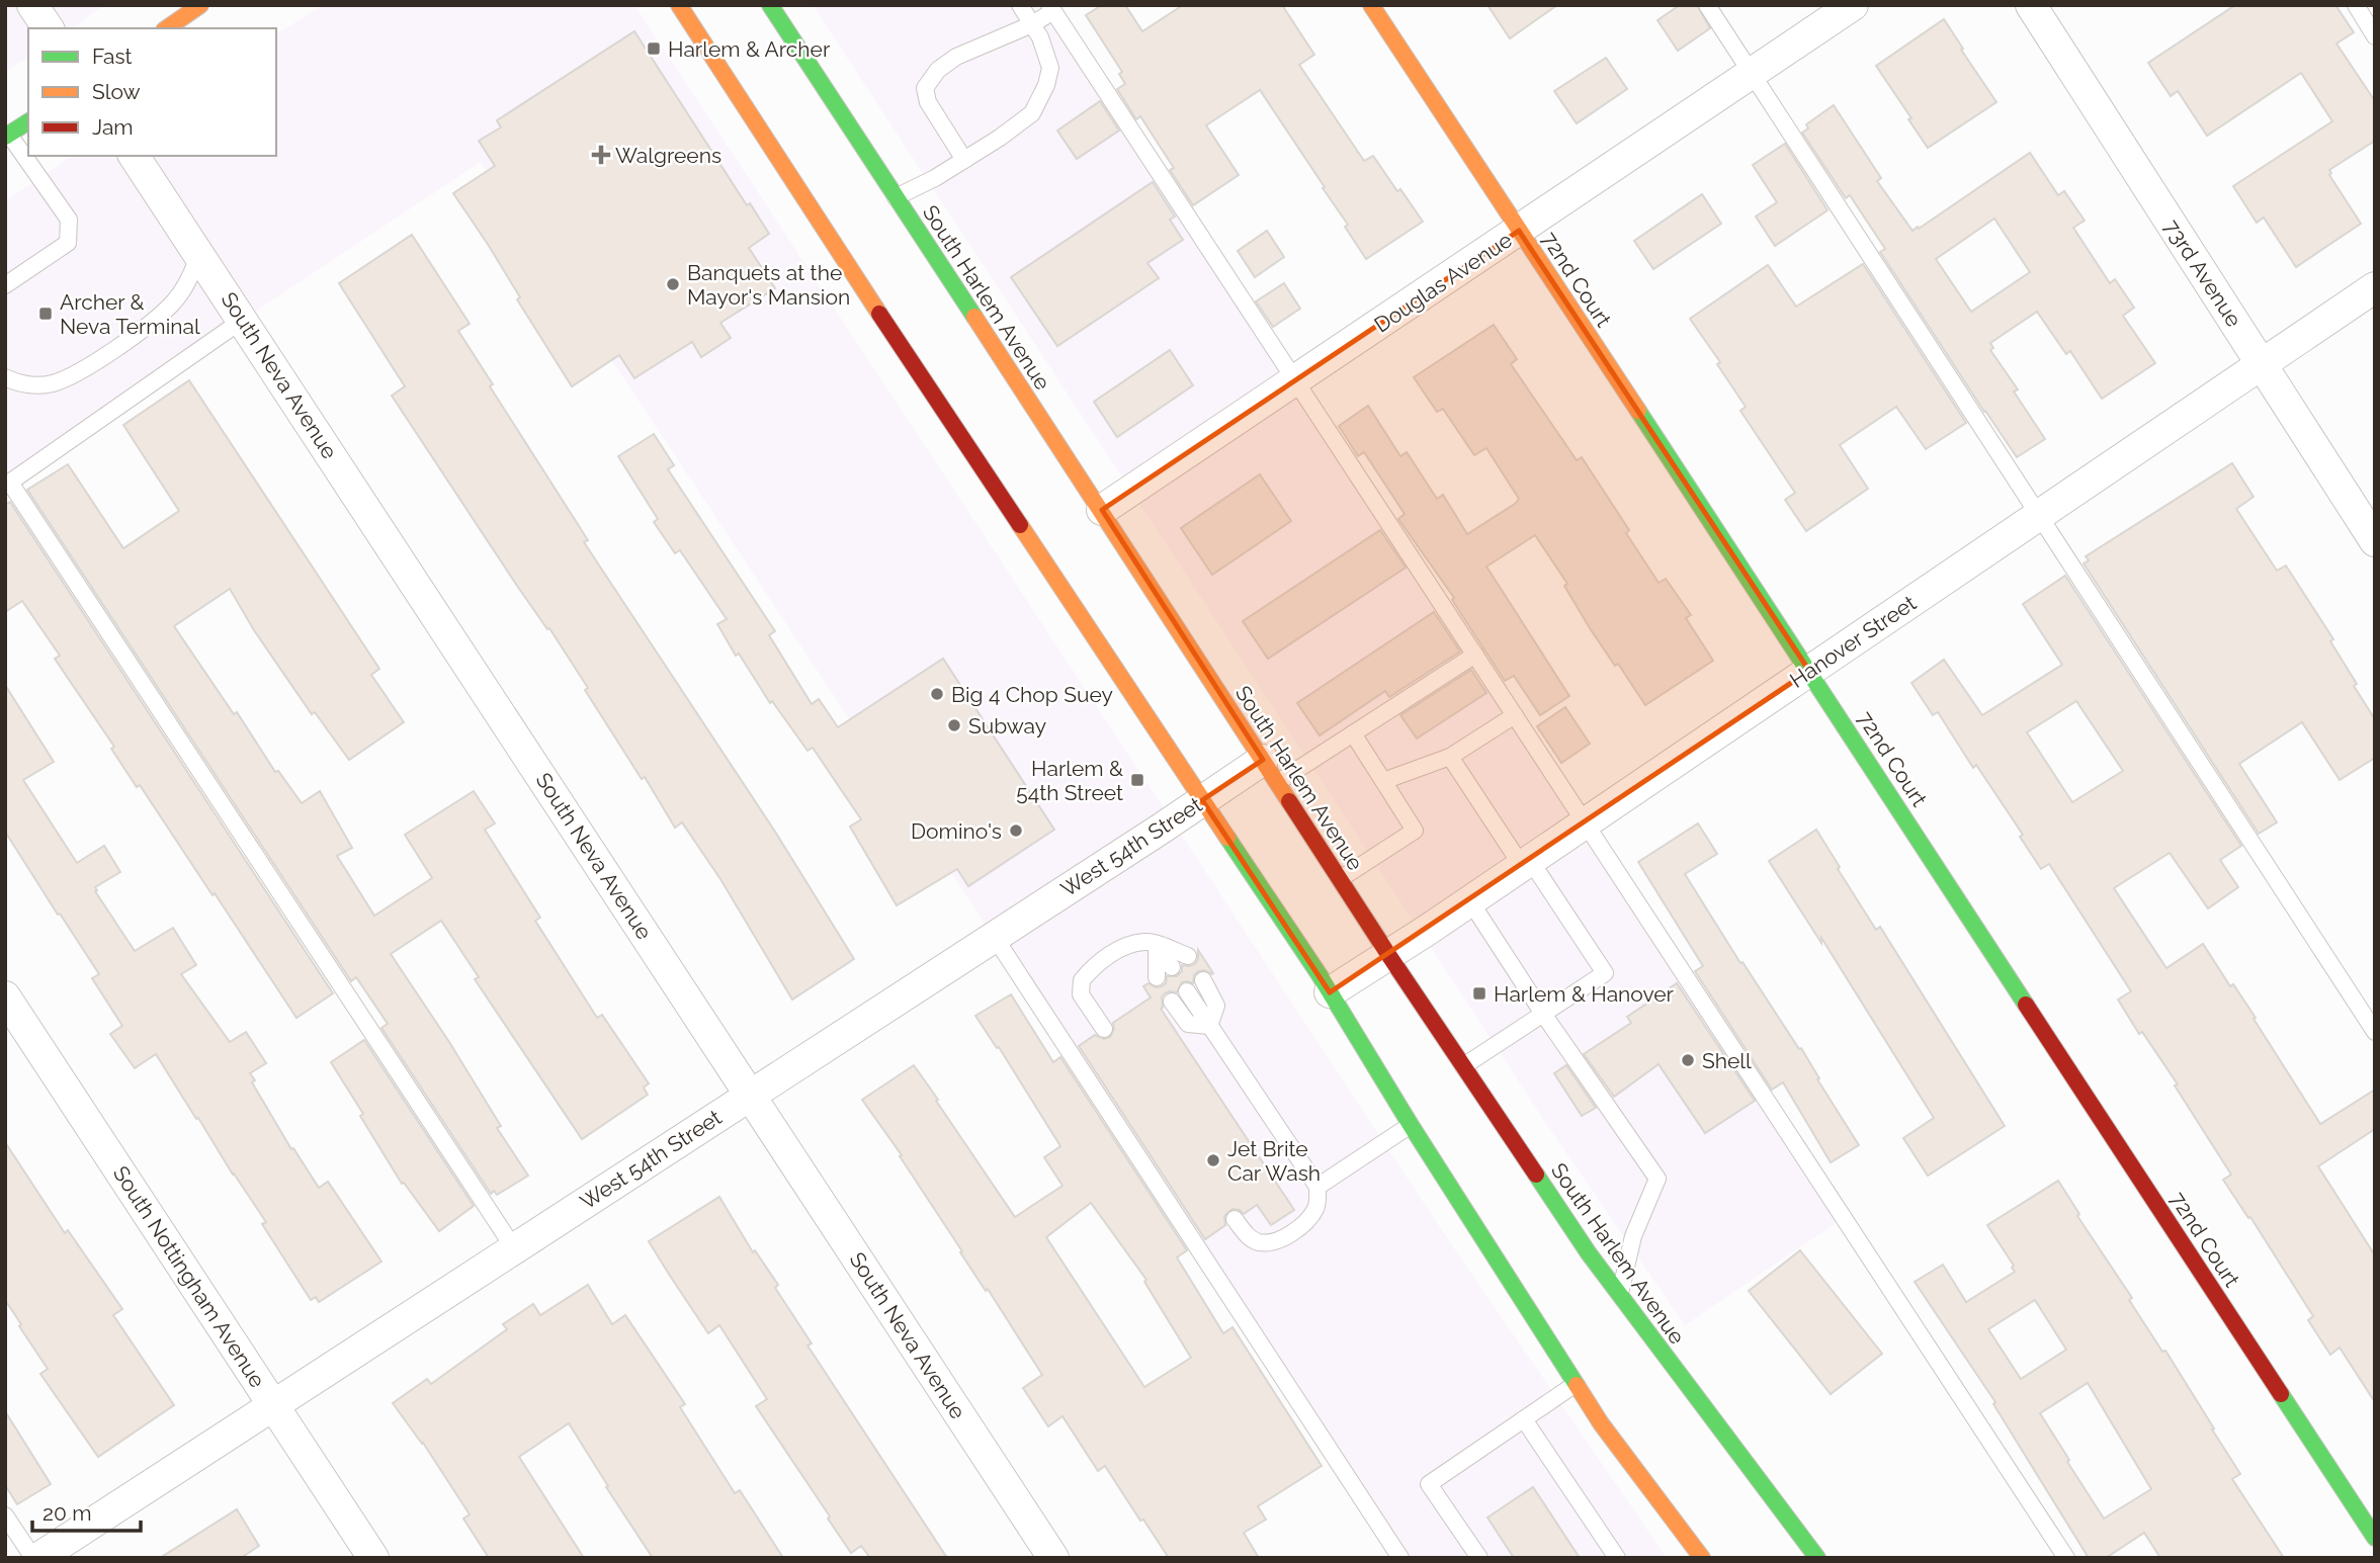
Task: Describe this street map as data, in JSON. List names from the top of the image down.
{
  "streets": {
    "main road": ["72nd Court", "South Harlem Avenue"],
    "street": [
      "73rd Avenue",
      "Douglas Avenue",
      "South Neva Avenue",
      "Hanover Street",
      "West 54th Street",
      "South Nottingham Avenue"
    ]
  },
  "crossings": [
    ["73rd Avenue", "Hanover Street"],
    ["72nd Court", "Douglas Avenue"],
    ["72nd Court", "Hanover Street"],
    ["Douglas Avenue", "South Harlem Avenue"],
    ["South Harlem Avenue", "Hanover Street"],
    ["South Harlem Avenue", "West 54th Street"],
    ["South Neva Avenue", "West 54th Street"],
    ["West 54th Street", "South Nottingham Avenue"]
  ],
  "places": {
    "transit": [
      "Harlem & Archer",
      "Archer & Neva Terminal",
      "Harlem & 54th Street",
      "Harlem & Hanover"
    ],
    "health": ["Walgreens"],
    "other": [
      "Banquets at the Mayor's Mansion",
      "Big 4 Chop Suey",
      "Subway",
      "Domino's",
      "Shell",
      "Jet Brite Car Wash"
    ]
  },
  "legend": ["Fast", "Slow", "Jam"],
  "scale_bar": "20 m"
}
